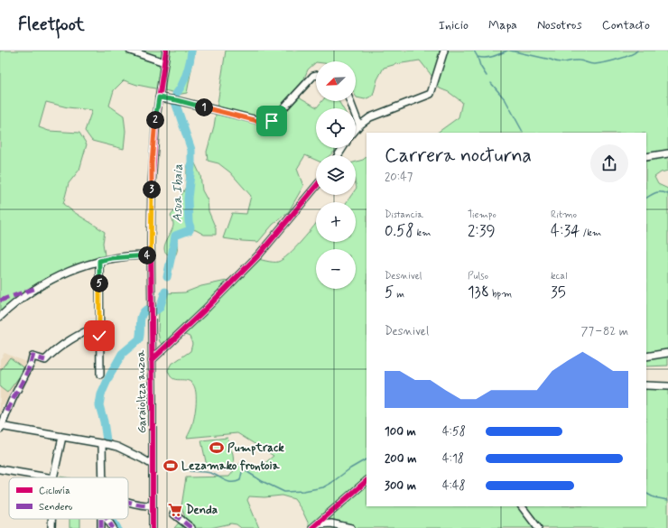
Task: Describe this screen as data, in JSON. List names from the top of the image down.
{
  "streets": {
    "street": ["Garaioltza auzoa"]
  },
  "water": ["Asua Ibaia"],
  "places": {
    "sports": ["Pumptrack", "Lezamako frontoia"],
    "supermarket": ["Denda"]
  },
  "legend": ["Ciclovía", "Sendero"],
  "north": "bottom left",
  "page": {
    "header": "Fleetfoot",
    "nav": [
      "Inicio",
      "Mapa",
      "Nosotros",
      "Contacto"
    ],
    "map_buttons": ["+", "−"],
    "pins": [
      "1",
      "2",
      "3",
      "4",
      "5"
    ],
    "heading": ["Carrera nocturna", "20:47"],
    "stats": [
      ["Distancia", "0.58 km"],
      ["Tiempo", "2:39"],
      ["Ritmo", "4:34 /km"],
      ["Desnivel", "5 m"],
      ["Pulso", "138 bpm"],
      ["kcal", "35"]
    ],
    "chart": ["Desnivel", "77–82 m"],
    "list": [
      {
        "name": "100 m",
        "note": "4:58"
      },
      {
        "name": "200 m",
        "note": "4:18"
      },
      {
        "name": "300 m",
        "note": "4:48"
      }
    ]
  }
}
